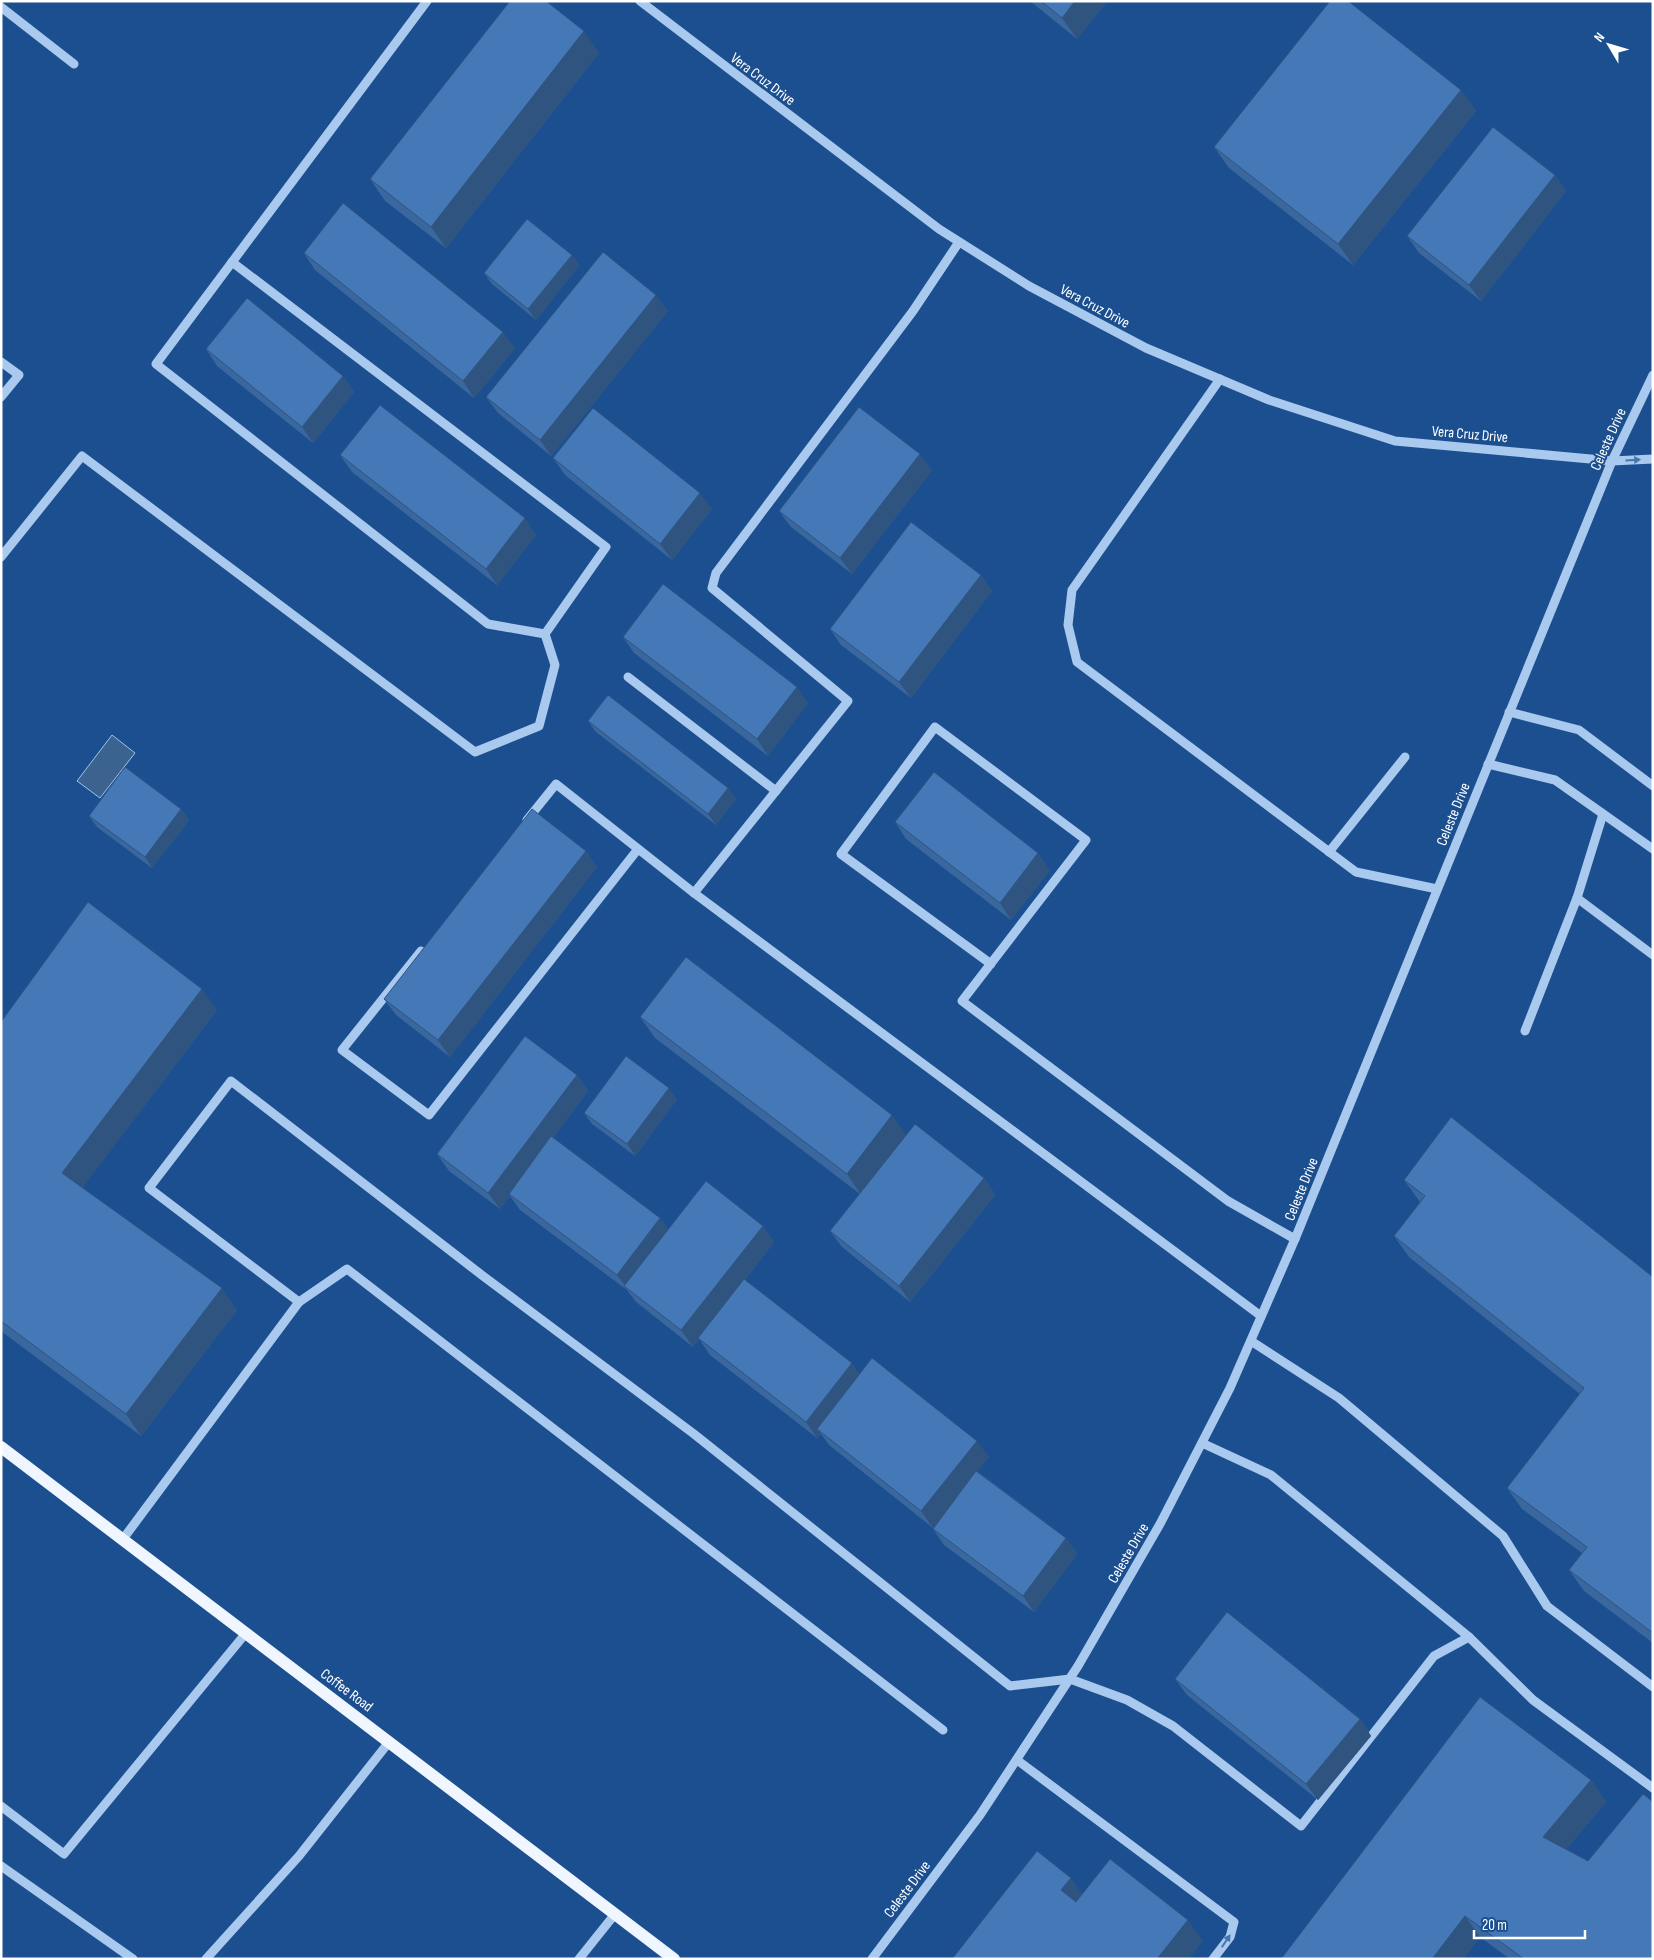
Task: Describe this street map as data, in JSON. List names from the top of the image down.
{
  "streets": {
    "main road": ["Coffee Road"],
    "street": ["Vera Cruz Drive", "Celeste Drive"]
  },
  "crossings": [
    ["Vera Cruz Drive", "Celeste Drive"]
  ],
  "scale_bar": "20 m",
  "north": "top left"
}
